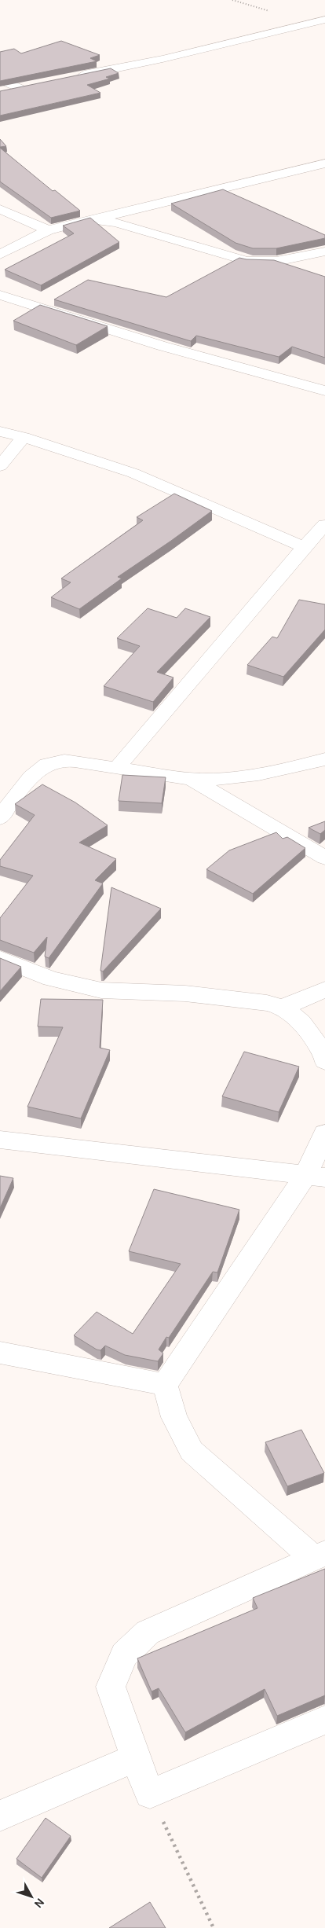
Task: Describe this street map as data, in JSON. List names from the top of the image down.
{
  "north": "bottom right"
}
